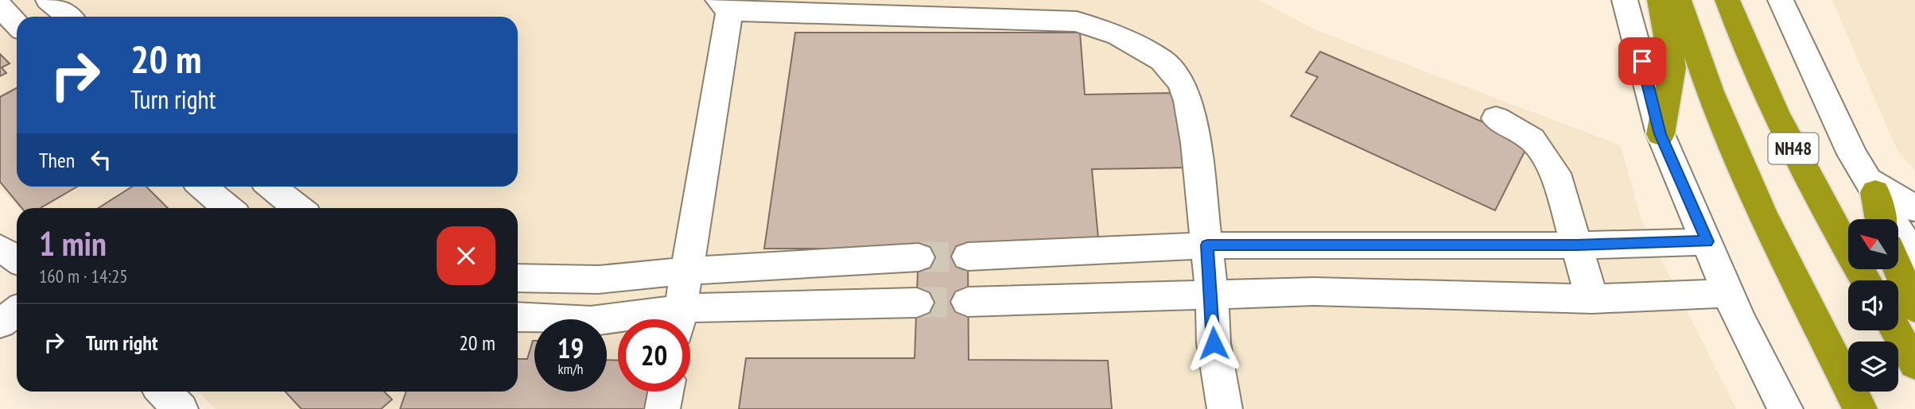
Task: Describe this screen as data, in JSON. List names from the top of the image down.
{
  "streets": {
    "highway": ["NH48"]
  },
  "north": "top left",
  "page": {
    "turn": ["20 m", "Turn right"],
    "then": "Then",
    "heading": ["1 min", "160 m · 14:25"],
    "list": [
      {
        "name": "Turn right",
        "value": "20 m"
      }
    ],
    "speed": "19 km/h",
    "limit": "20"
  }
}
